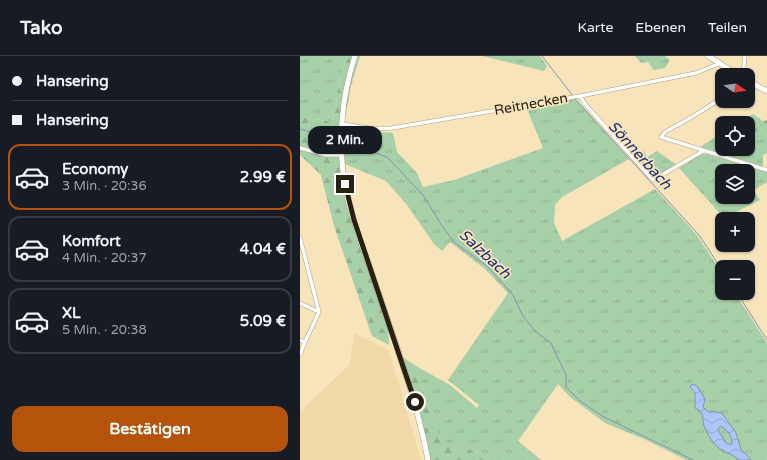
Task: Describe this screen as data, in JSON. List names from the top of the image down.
{
  "streets": {
    "street": ["Reitnecken"]
  },
  "water": ["Sönnerbach", "Salzbach"],
  "north": "right",
  "page": {
    "header": "Tako",
    "nav": ["Karte", "Ebenen", "Teilen"],
    "banner": ["Hansering", "Hansering"],
    "map_buttons": ["+", "−"],
    "bubble": "2 Min.",
    "list": [
      {
        "name": "Economy",
        "note": "3 Min. · 20:36",
        "value": "2.99 €"
      },
      {
        "name": "Komfort",
        "note": "4 Min. · 20:37",
        "value": "4.04 €"
      },
      {
        "name": "XL",
        "note": "5 Min. · 20:38",
        "value": "5.09 €"
      }
    ],
    "buttons": "Bestätigen"
  }
}
